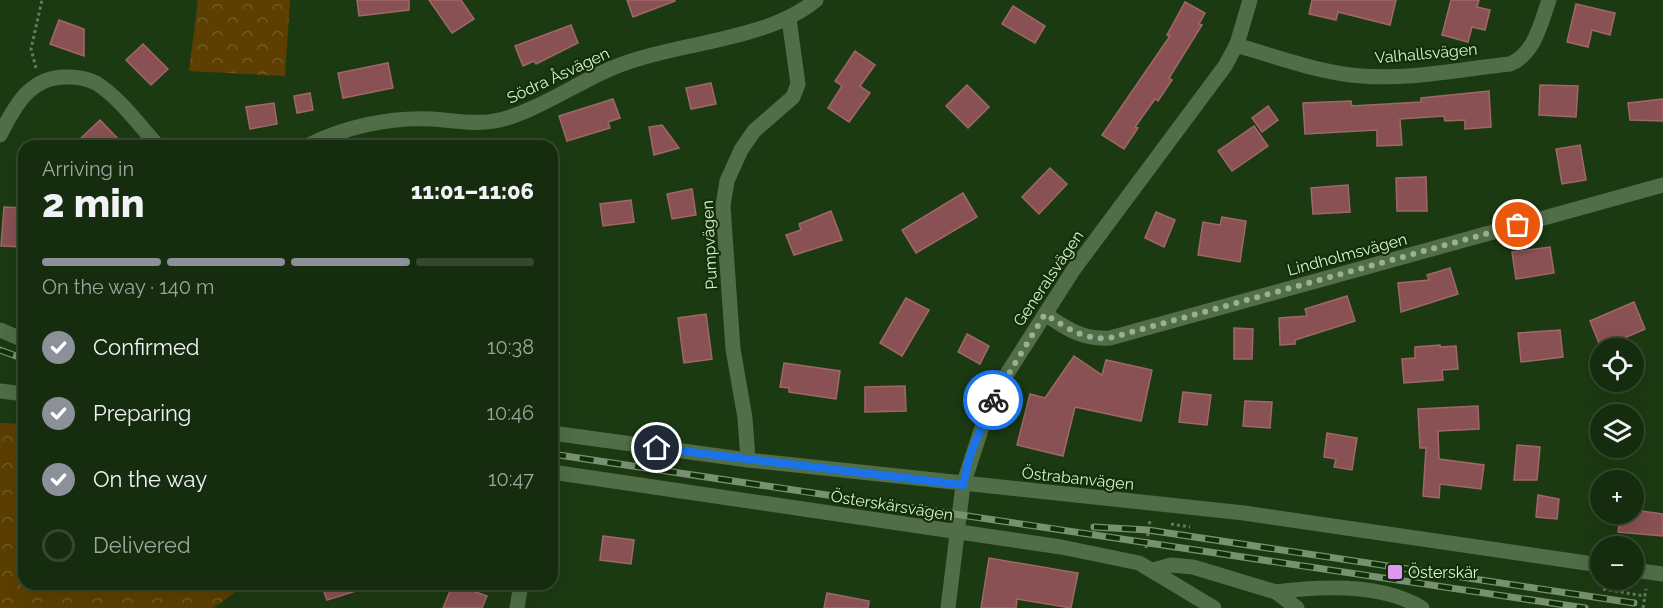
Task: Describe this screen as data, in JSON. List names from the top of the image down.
{
  "streets": {
    "street": [
      "Valhallsvägen",
      "Södra Åsvägen",
      "Pumpvägen",
      "Lindholmsvägen",
      "Generalsvägen",
      "Östrabanvägen",
      "Österskärsvägen"
    ]
  },
  "crossings": [
    ["Valhallsvägen", "Generalsvägen"],
    ["Södra Åsvägen", "Pumpvägen"],
    ["Pumpvägen", "Östrabanvägen"],
    ["Lindholmsvägen", "Generalsvägen"],
    ["Generalsvägen", "Östrabanvägen"],
    ["Generalsvägen", "Österskärsvägen"]
  ],
  "places": {
    "transit": ["Österskär"]
  },
  "page": {
    "heading": ["2 min", "Arriving in", "11:01–11:06"],
    "bar": "On the way · 140 m",
    "list": [
      ["Confirmed", "10:38"],
      ["Preparing", "10:46"],
      ["On the way", "10:47"],
      "Delivered"
    ],
    "map_buttons": ["+", "−"]
  }
}
